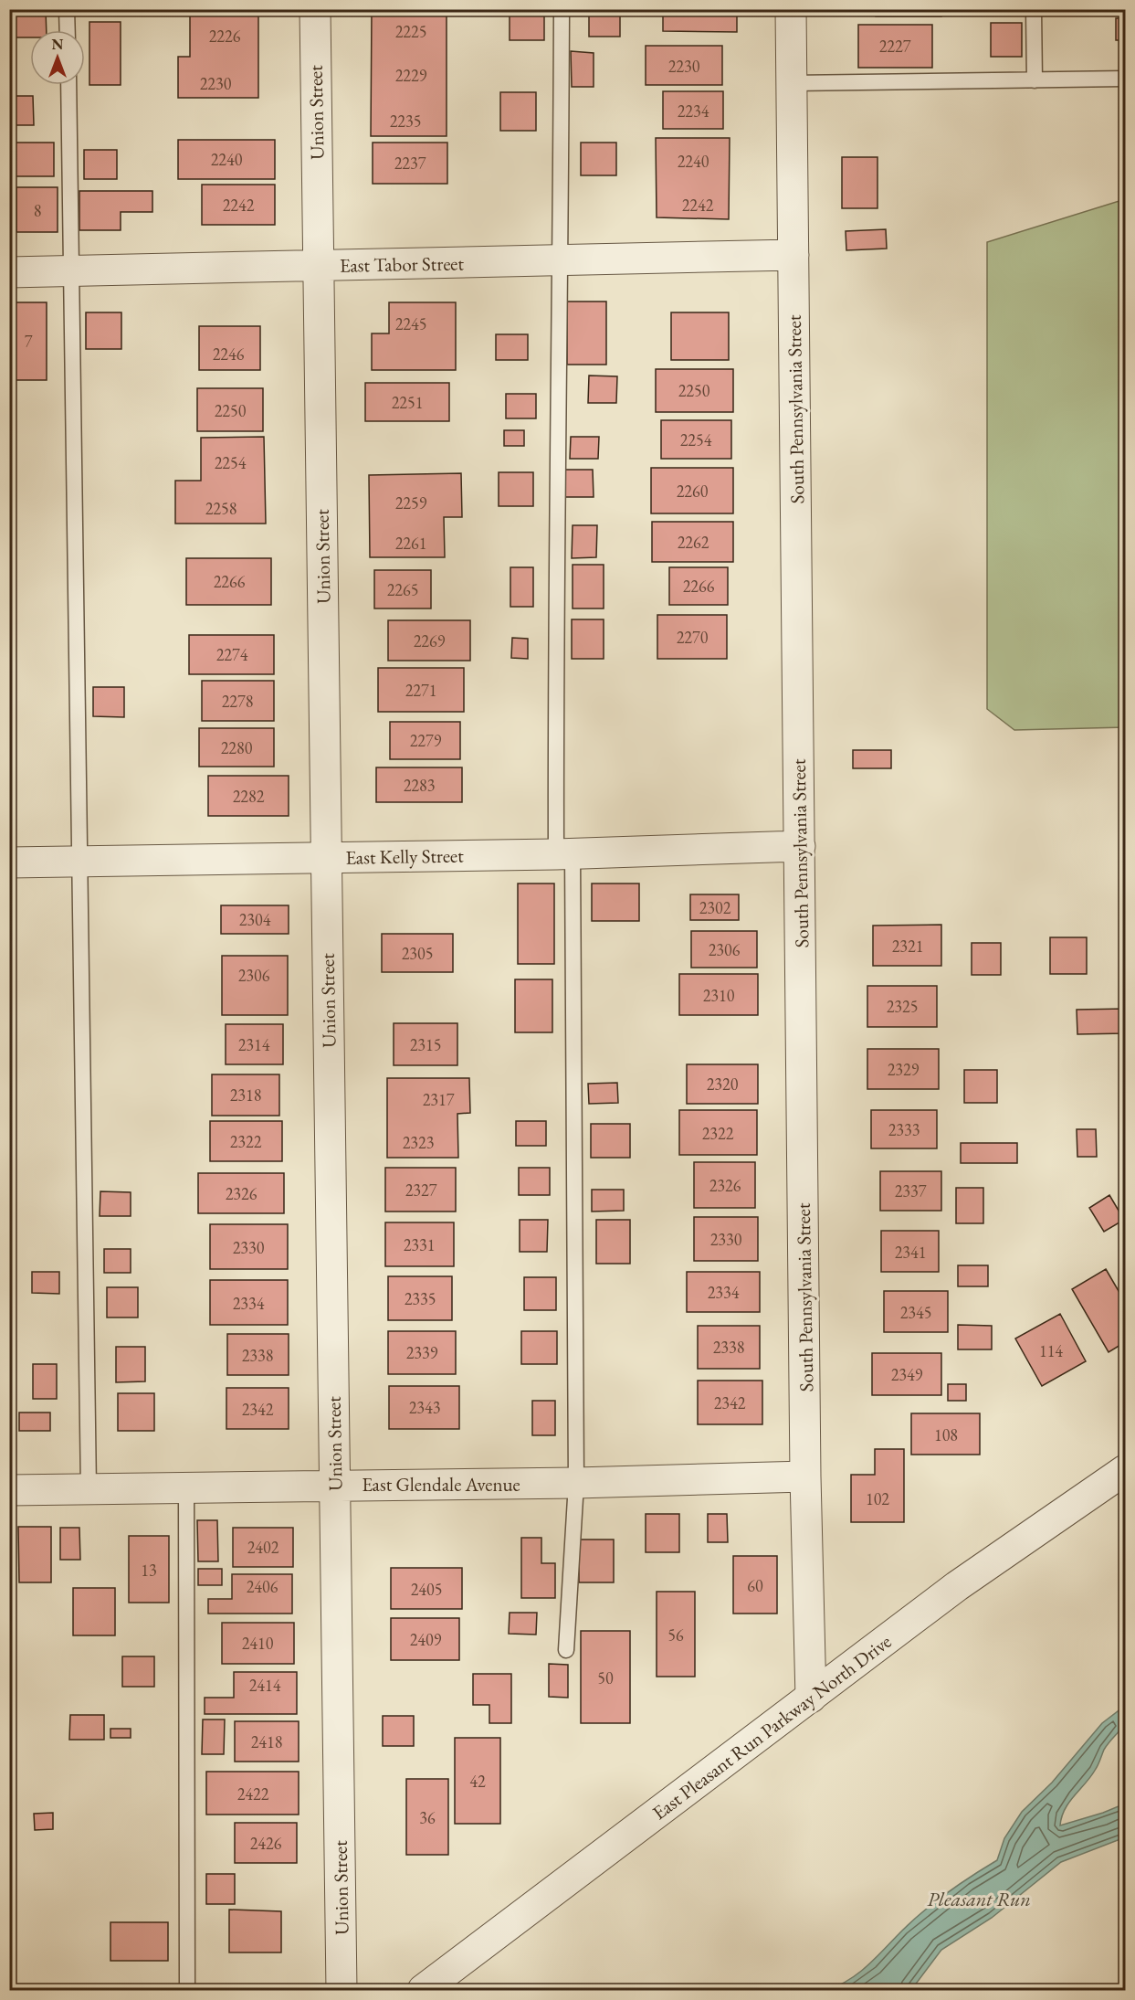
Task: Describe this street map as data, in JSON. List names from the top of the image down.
{
  "streets": {
    "street": [
      "Union Street",
      "East Tabor Street",
      "South Pennsylvania Street",
      "East Kelly Street",
      "East Glendale Avenue",
      "East Pleasant Run Parkway North Drive"
    ]
  },
  "crossings": [
    ["Union Street", "East Tabor Street"],
    ["Union Street", "East Kelly Street"],
    ["Union Street", "East Glendale Avenue"],
    ["East Tabor Street", "South Pennsylvania Street"],
    ["South Pennsylvania Street", "East Kelly Street"],
    ["South Pennsylvania Street", "East Glendale Avenue"],
    ["South Pennsylvania Street", "East Pleasant Run Parkway North Drive"]
  ],
  "water": ["Pleasant Run"],
  "house_numbers": [
    "2225",
    "2226",
    "2227",
    "2230",
    "2229",
    "2230",
    "2234",
    "2235",
    "2240",
    "2240",
    "2237",
    "2242",
    "2242",
    "8",
    "2245",
    "7",
    "2246",
    "2250",
    "2251",
    "2250",
    "2254",
    "2254",
    "2260",
    "2259",
    "2258",
    "2262",
    "2261",
    "2266",
    "2266",
    "2265",
    "2270",
    "2269",
    "2274",
    "2271",
    "2278",
    "2279",
    "2280",
    "2283",
    "2282",
    "2302",
    "2304",
    "2321",
    "2306",
    "2305",
    "2306",
    "2310",
    "2325",
    "2314",
    "2315",
    "2329",
    "2320",
    "2318",
    "2317",
    "2333",
    "2322",
    "2322",
    "2323",
    "2326",
    "2327",
    "2337",
    "2326",
    "2330",
    "2331",
    "2330",
    "2341",
    "2334",
    "2335",
    "2334",
    "2345",
    "2338",
    "114",
    "2339",
    "2338",
    "2349",
    "2342",
    "2343",
    "2342",
    "108",
    "102",
    "2402",
    "13",
    "60",
    "2406",
    "2405",
    "56",
    "2409",
    "2410",
    "50",
    "2414",
    "2418",
    "42",
    "2422",
    "36",
    "2426"
  ],
  "north": "top"
}
